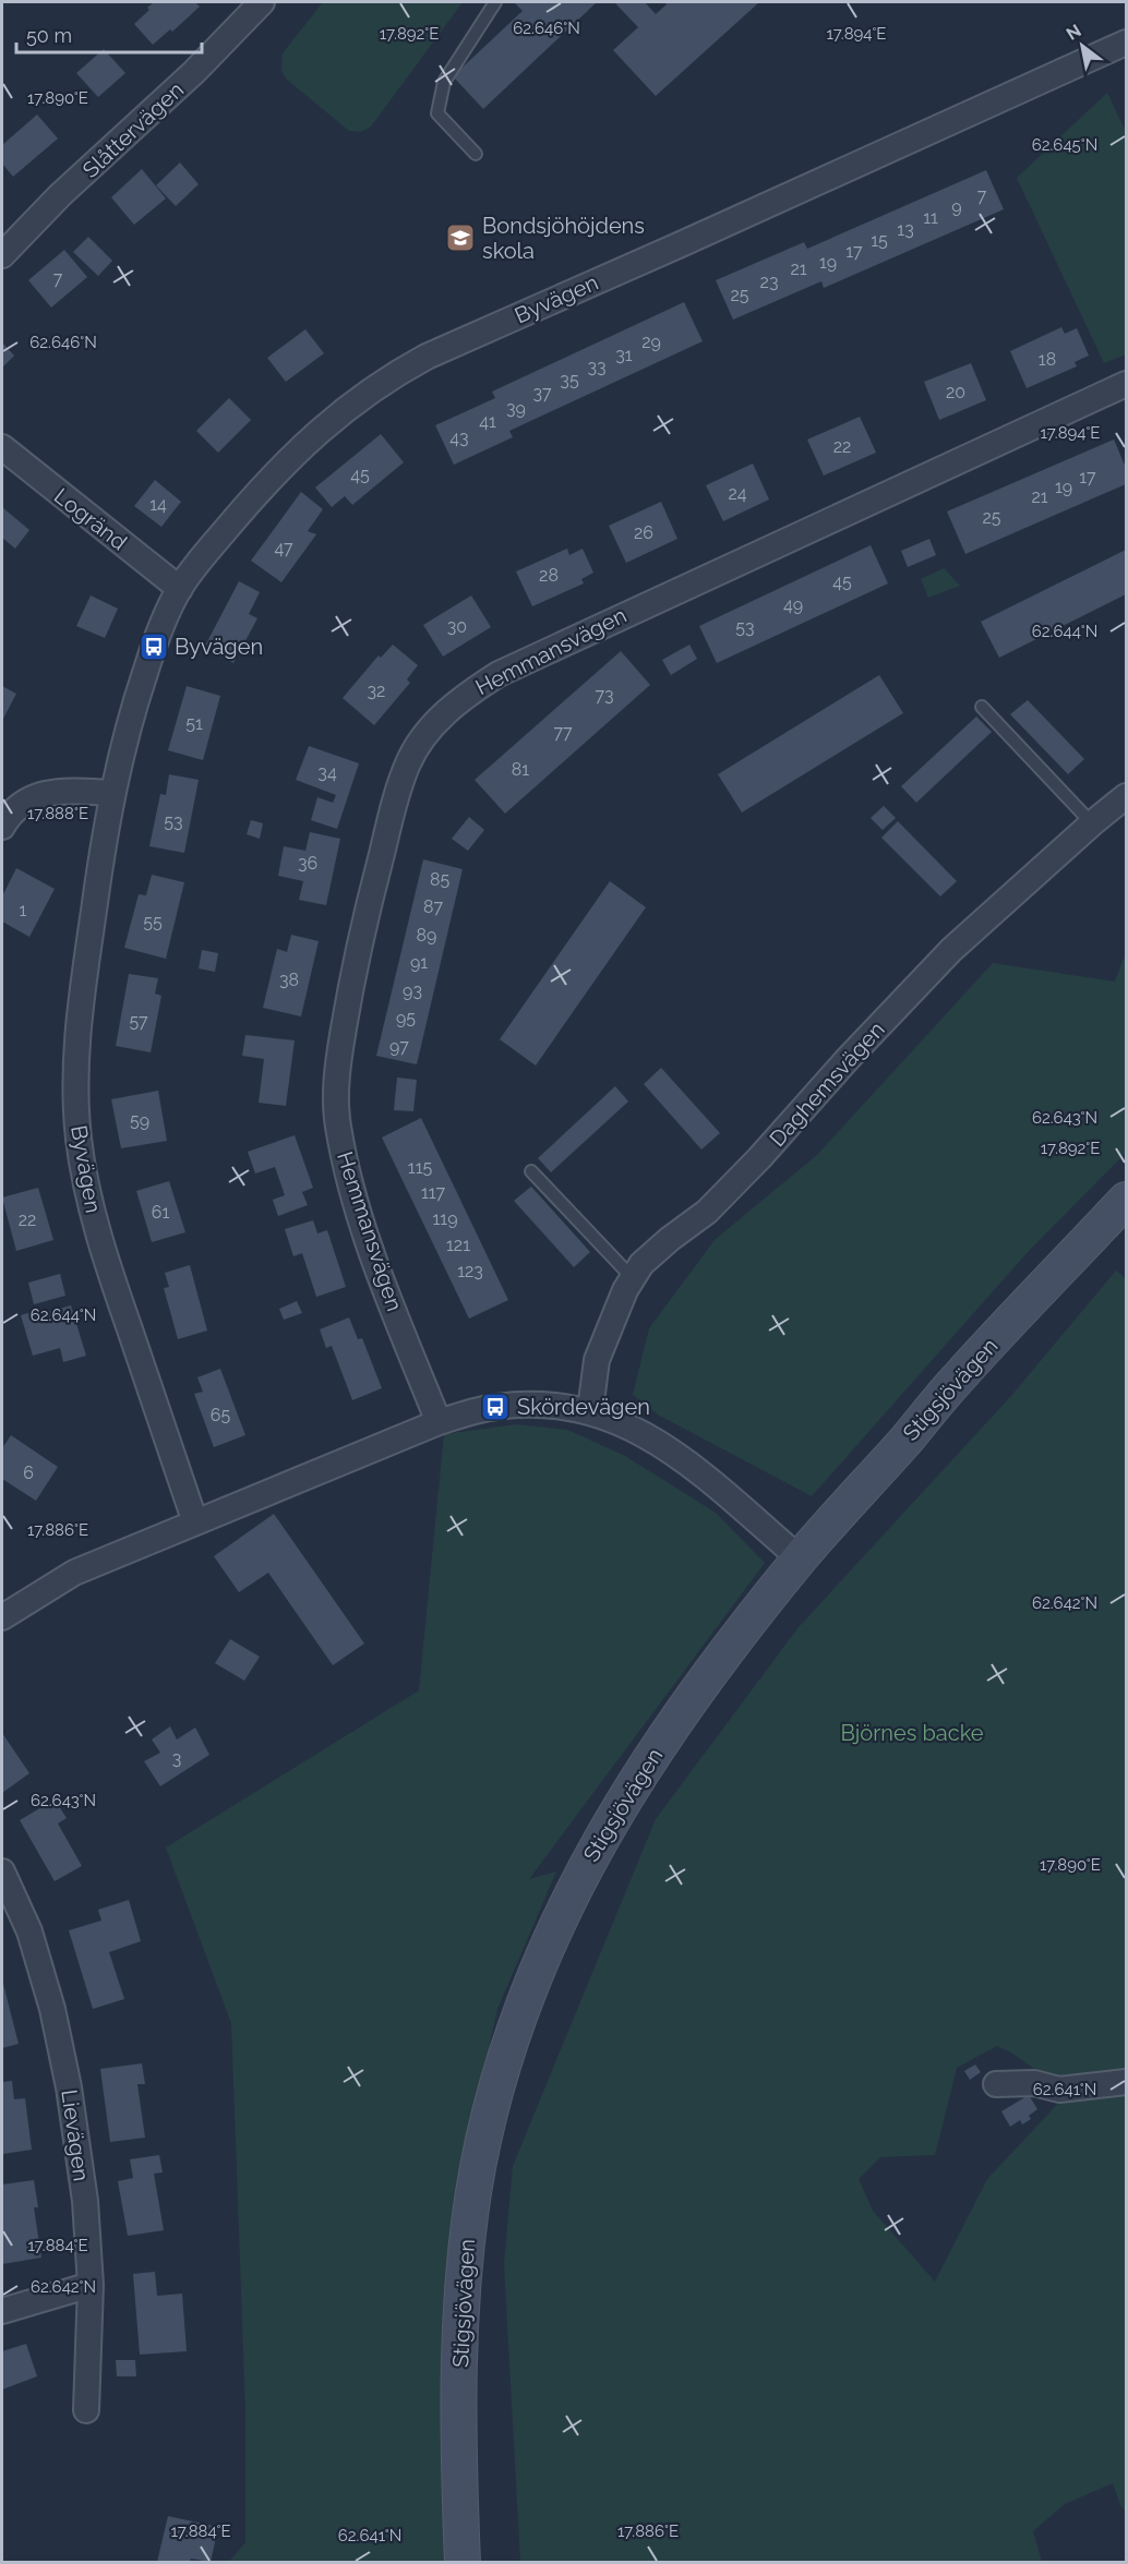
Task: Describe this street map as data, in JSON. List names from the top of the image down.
{
  "streets": {
    "main road": ["Stigsjövägen"],
    "street": [
      "Slåttervägen",
      "Byvägen",
      "Logränd",
      "Hemmansvägen",
      "Daghemsvägen",
      "Lievägen"
    ]
  },
  "crossings": [
    ["Byvägen", "Logränd"]
  ],
  "parks": ["Björnes backe"],
  "places": {
    "school or university": ["Bondsjöhöjdens skola"],
    "bus stop": ["Byvägen", "Skördevägen"]
  },
  "house_numbers": [
    "7",
    "9",
    "11",
    "13",
    "15",
    "17",
    "19",
    "21",
    "7",
    "23",
    "25",
    "29",
    "31",
    "18",
    "33",
    "35",
    "20",
    "37",
    "39",
    "41",
    "43",
    "22",
    "45",
    "17",
    "19",
    "24",
    "21",
    "14",
    "25",
    "26",
    "47",
    "28",
    "45",
    "49",
    "30",
    "53",
    "32",
    "73",
    "51",
    "77",
    "81",
    "34",
    "53",
    "36",
    "85",
    "87",
    "1",
    "55",
    "89",
    "91",
    "38",
    "93",
    "95",
    "57",
    "97",
    "59",
    "115",
    "117",
    "61",
    "119",
    "22",
    "121",
    "123",
    "65",
    "6",
    "3"
  ],
  "scale_bar": "50 m",
  "north": "top left",
  "coordinates": [
    "62.646°N",
    "17.892°E",
    "17.894°E",
    "17.890°E",
    "62.645°N",
    "62.644°N",
    "17.888°E",
    "62.643°N",
    "17.886°E",
    "62.642°N",
    "62.641°N",
    "17.884°E"
  ]
}
